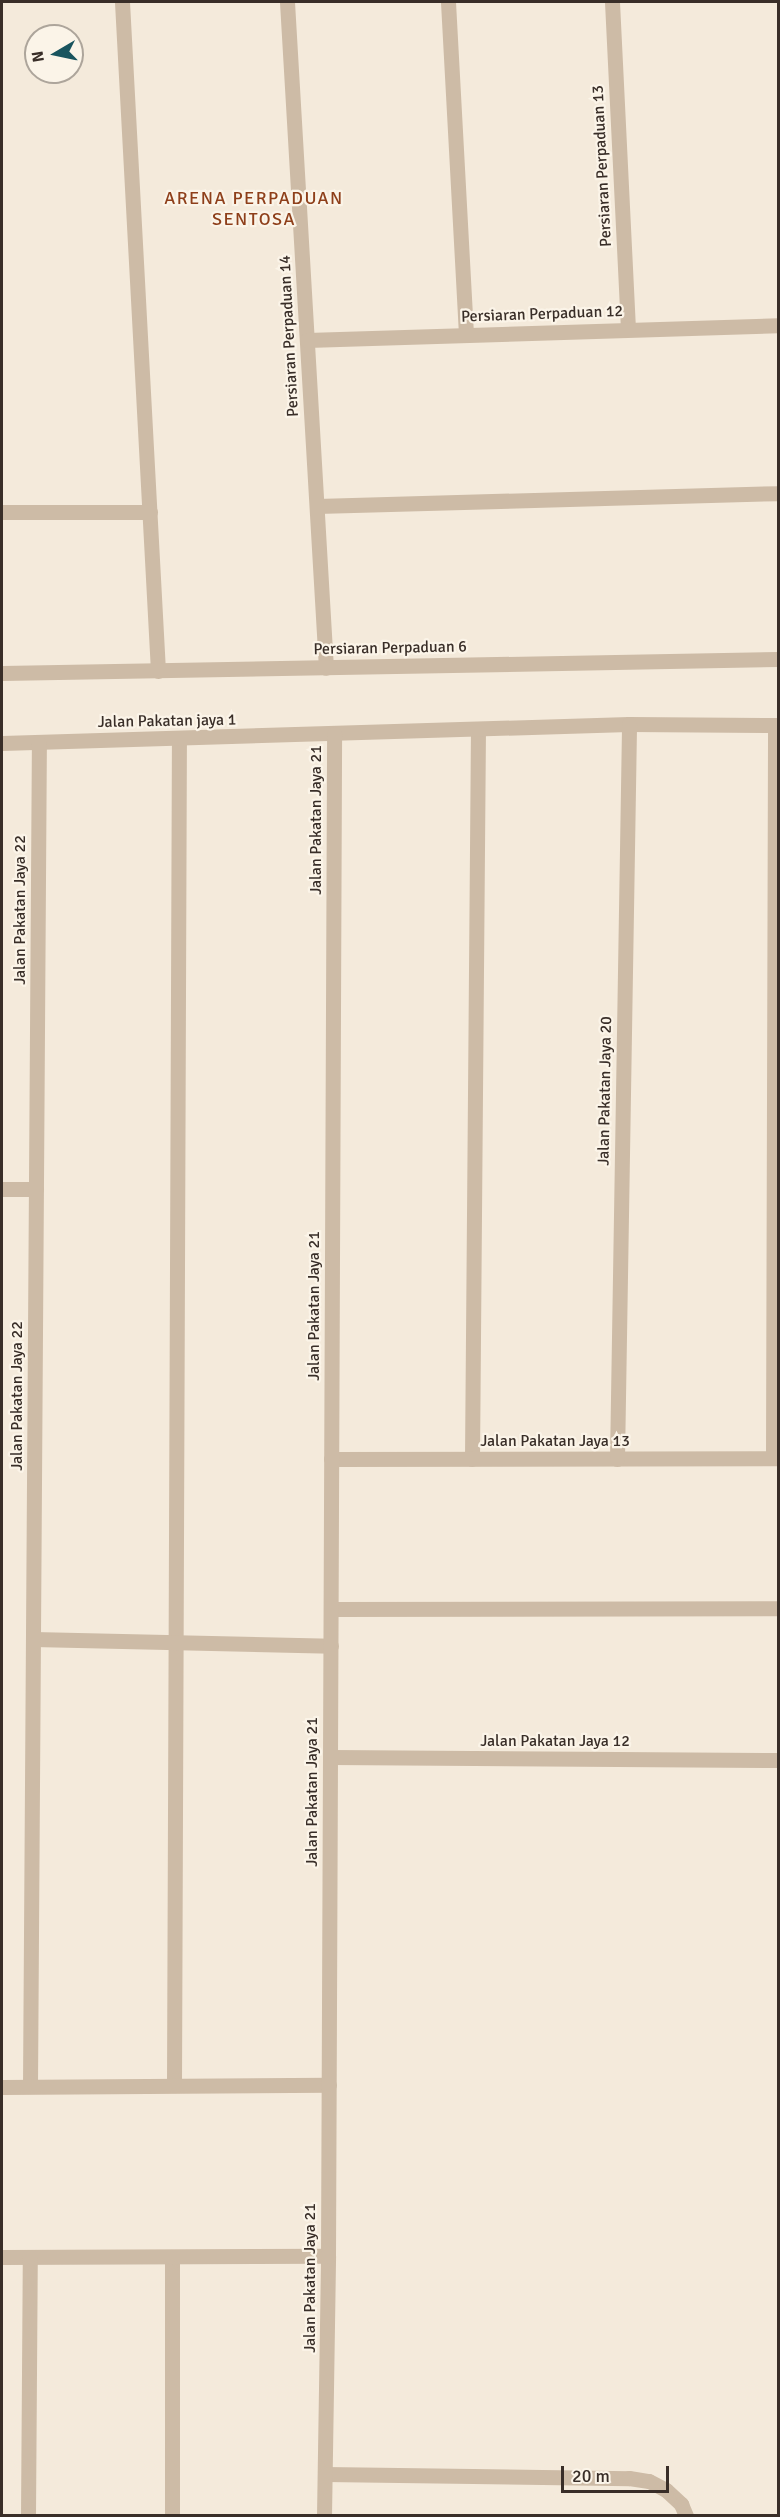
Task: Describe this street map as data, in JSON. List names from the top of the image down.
{
  "streets": {
    "street": [
      "Persiaran Perpaduan 13",
      "Persiaran Perpaduan 12",
      "Persiaran Perpaduan 14",
      "Persiaran Perpaduan 6",
      "Jalan Pakatan jaya 1",
      "Jalan Pakatan Jaya 21",
      "Jalan Pakatan Jaya 22",
      "Jalan Pakatan Jaya 20",
      "Jalan Pakatan Jaya 13",
      "Jalan Pakatan Jaya 12"
    ]
  },
  "crossings": [
    ["Persiaran Perpaduan 13", "Persiaran Perpaduan 12"],
    ["Persiaran Perpaduan 12", "Persiaran Perpaduan 14"],
    ["Persiaran Perpaduan 14", "Persiaran Perpaduan 6"],
    ["Jalan Pakatan jaya 1", "Jalan Pakatan Jaya 21"],
    ["Jalan Pakatan jaya 1", "Jalan Pakatan Jaya 22"],
    ["Jalan Pakatan jaya 1", "Jalan Pakatan Jaya 20"],
    ["Jalan Pakatan Jaya 21", "Jalan Pakatan Jaya 13"],
    ["Jalan Pakatan Jaya 21", "Jalan Pakatan Jaya 12"],
    ["Jalan Pakatan Jaya 20", "Jalan Pakatan Jaya 13"]
  ],
  "districts": ["ARENA PERPADUAN SENTOSA"],
  "scale_bar": "20 m",
  "north": "left"
}
